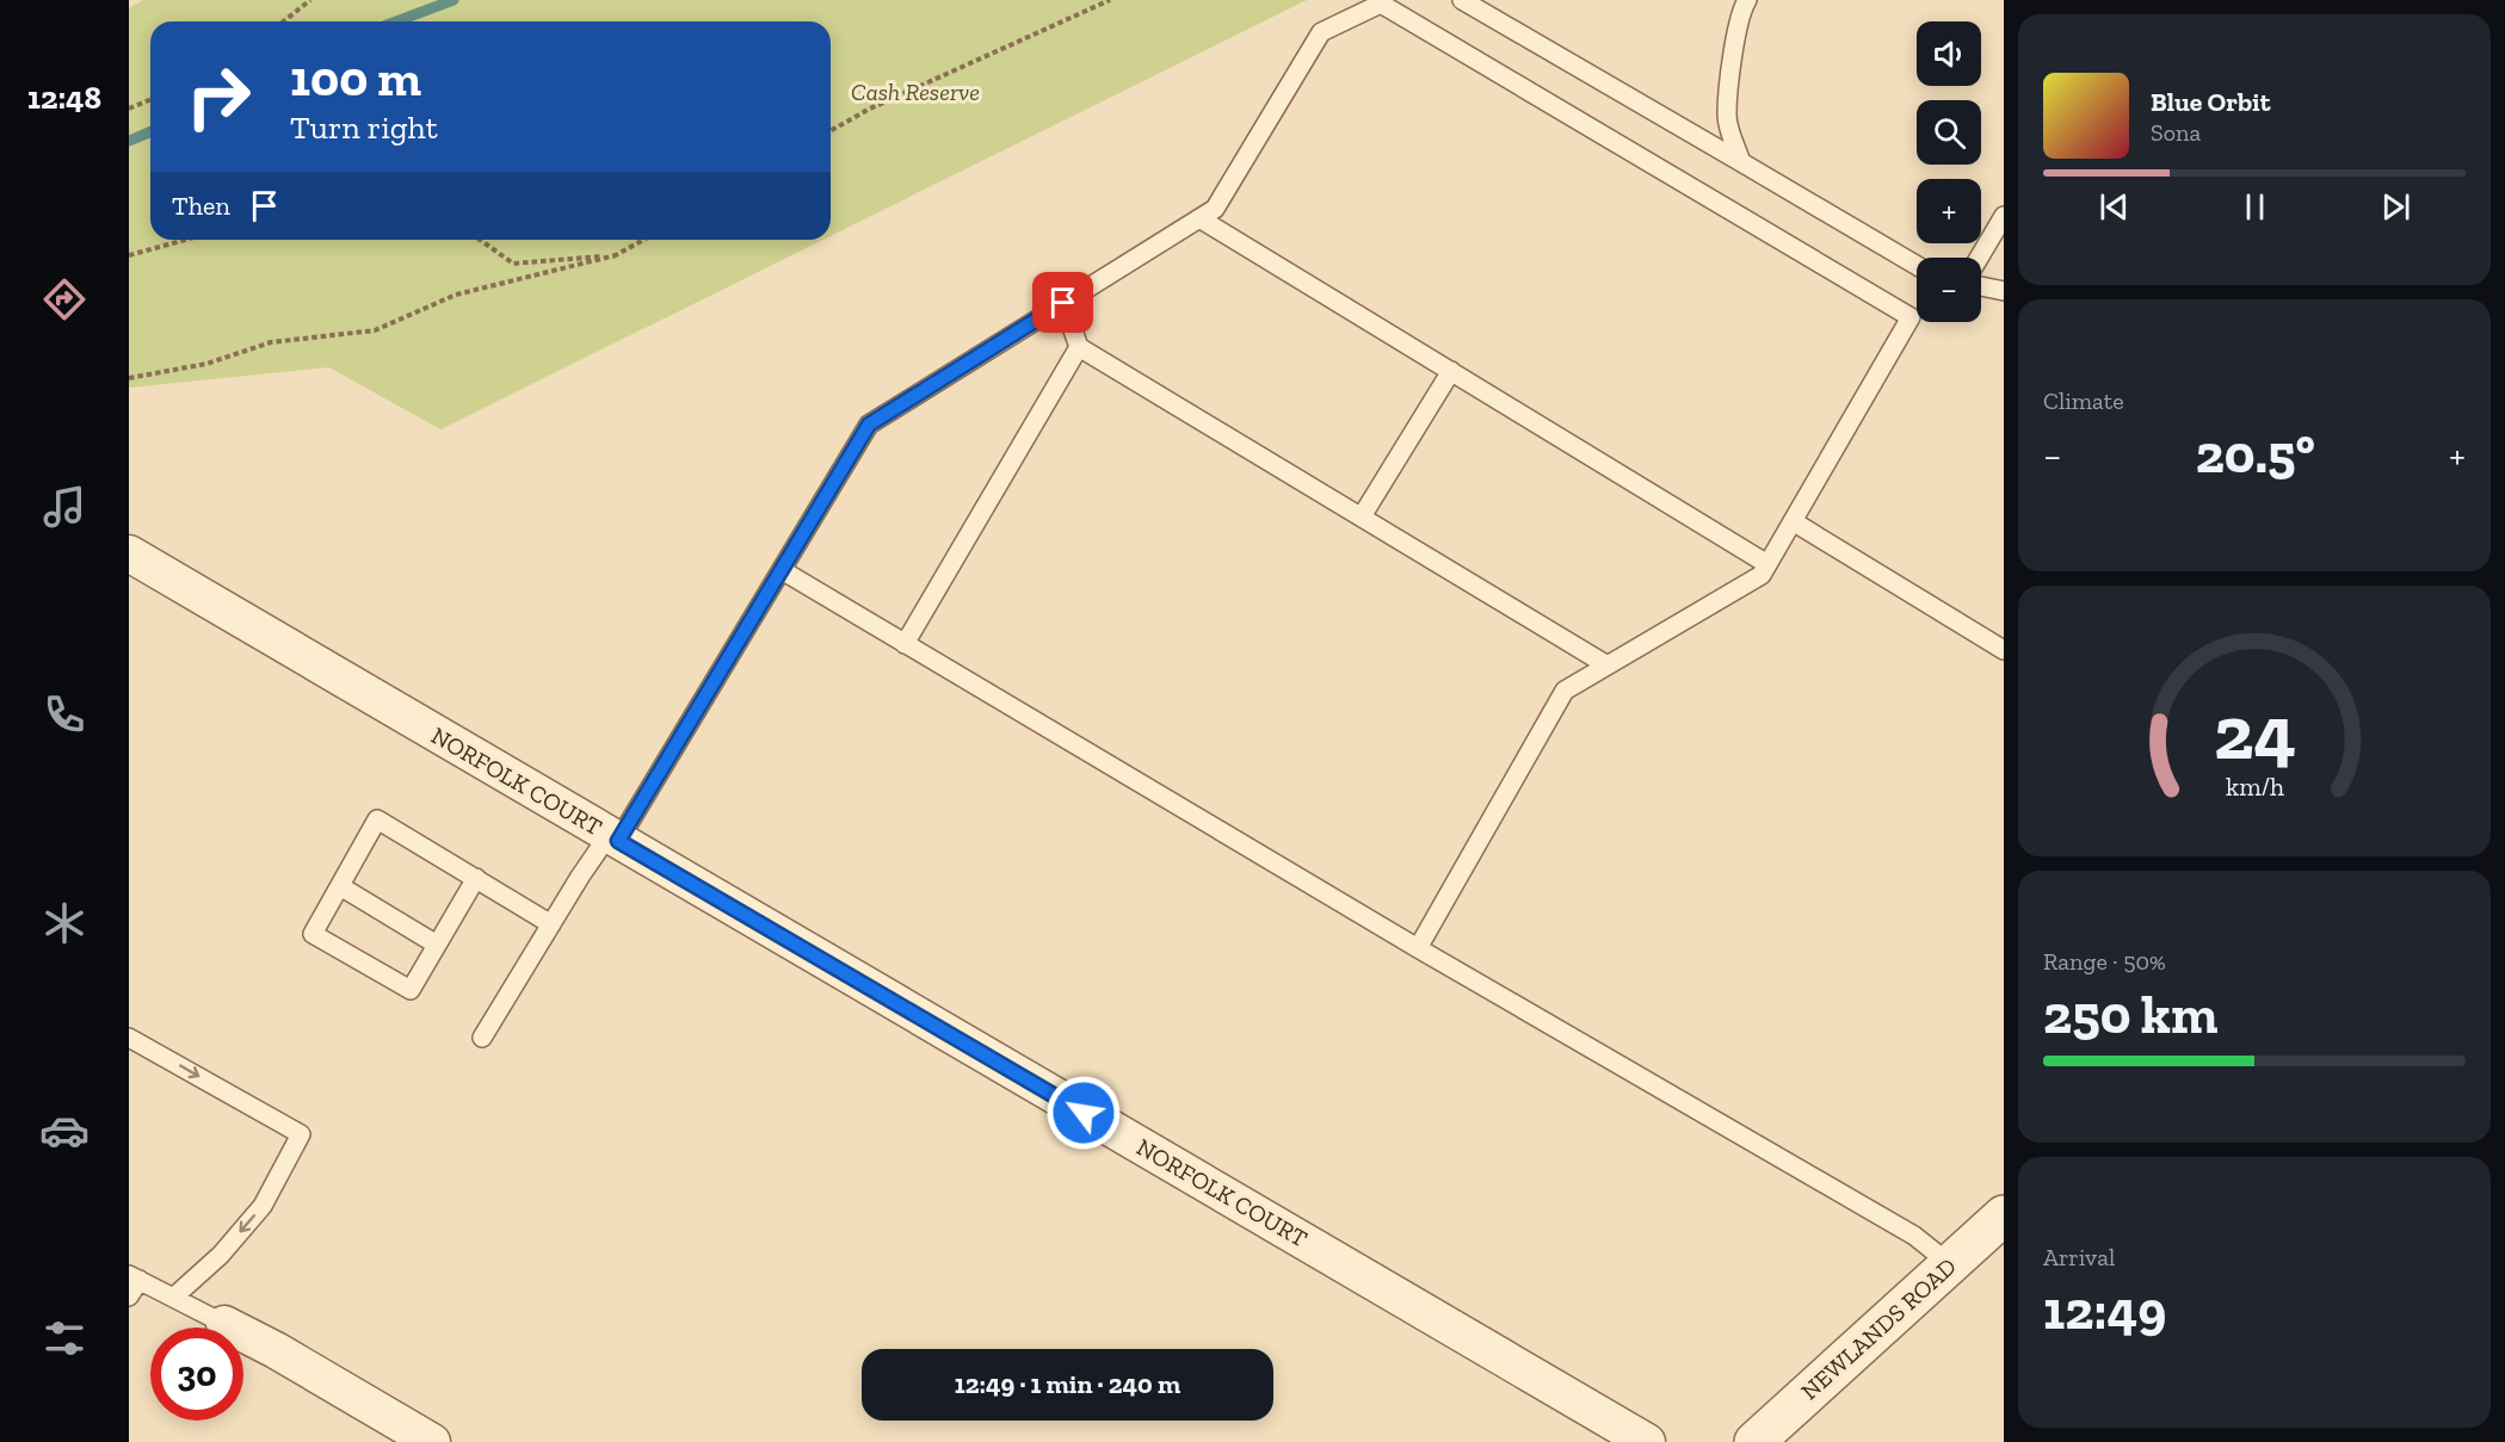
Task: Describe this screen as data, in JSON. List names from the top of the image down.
{
  "streets": {
    "street": ["NORFOLK COURT", "NEWLANDS ROAD"]
  },
  "parks": ["Cash Reserve"],
  "page": {
    "tabs": "12:48",
    "map_buttons": ["+", "−"],
    "turn": ["100 m", "Turn right"],
    "song": ["Blue Orbit", "Sona"],
    "then": "Then",
    "tile": [
      "Climate",
      ["Range · 50%", "250 km"],
      ["Arrival", "12:49"]
    ],
    "heat": ["−", "20.5°", "+"],
    "limit": "30",
    "trip": "12:49 · 1 min · 240 m",
    "gauge": ["24", "km/h"]
  }
}
